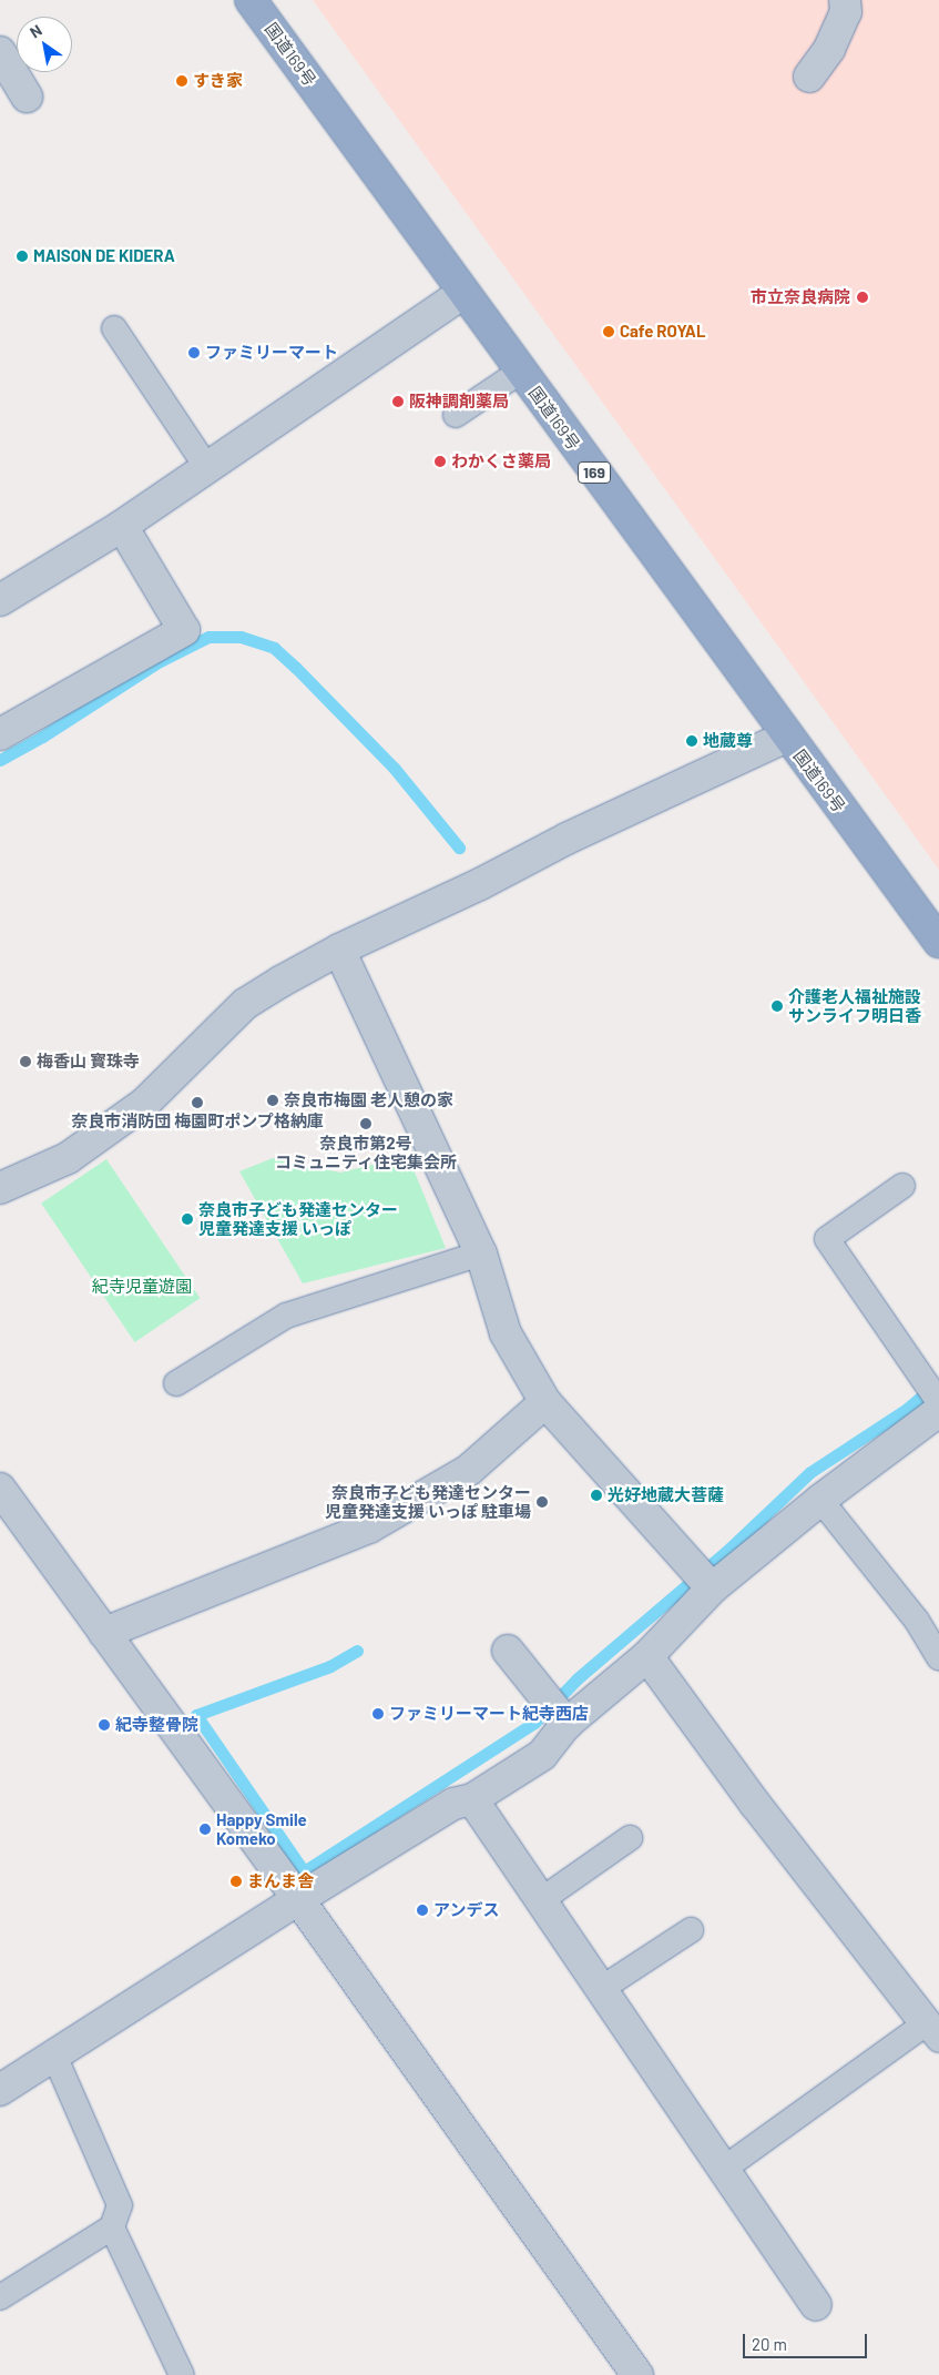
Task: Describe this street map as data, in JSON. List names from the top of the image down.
{
  "streets": {
    "highway": ["国道169号", "169"]
  },
  "parks": ["紀寺児童遊園"],
  "places": [
    "すき家",
    "MAISON DE KIDERA",
    "市立奈良病院",
    "Cafe ROYAL",
    "ファミリーマート",
    "阪神調剤薬局",
    "わかくさ薬局",
    "地蔵尊",
    "介護老人福祉施設 サンライフ明日香",
    "梅香山 寳珠寺",
    "奈良市梅園 老人憩の家",
    "奈良市消防団 梅園町ポンプ格納庫",
    "奈良市第2号 コミュニティ住宅集会所",
    "奈良市子ども発達センター 児童発達支援 いっぽ",
    "光好地蔵大菩薩",
    "奈良市子ども発達センター 児童発達支援 いっぽ 駐車場",
    "ファミリーマート紀寺西店",
    "紀寺整骨院",
    "Happy Smile Komeko",
    "まんま舎",
    "アンデス"
  ],
  "scale_bar": "20 m",
  "north": "top left"
}
